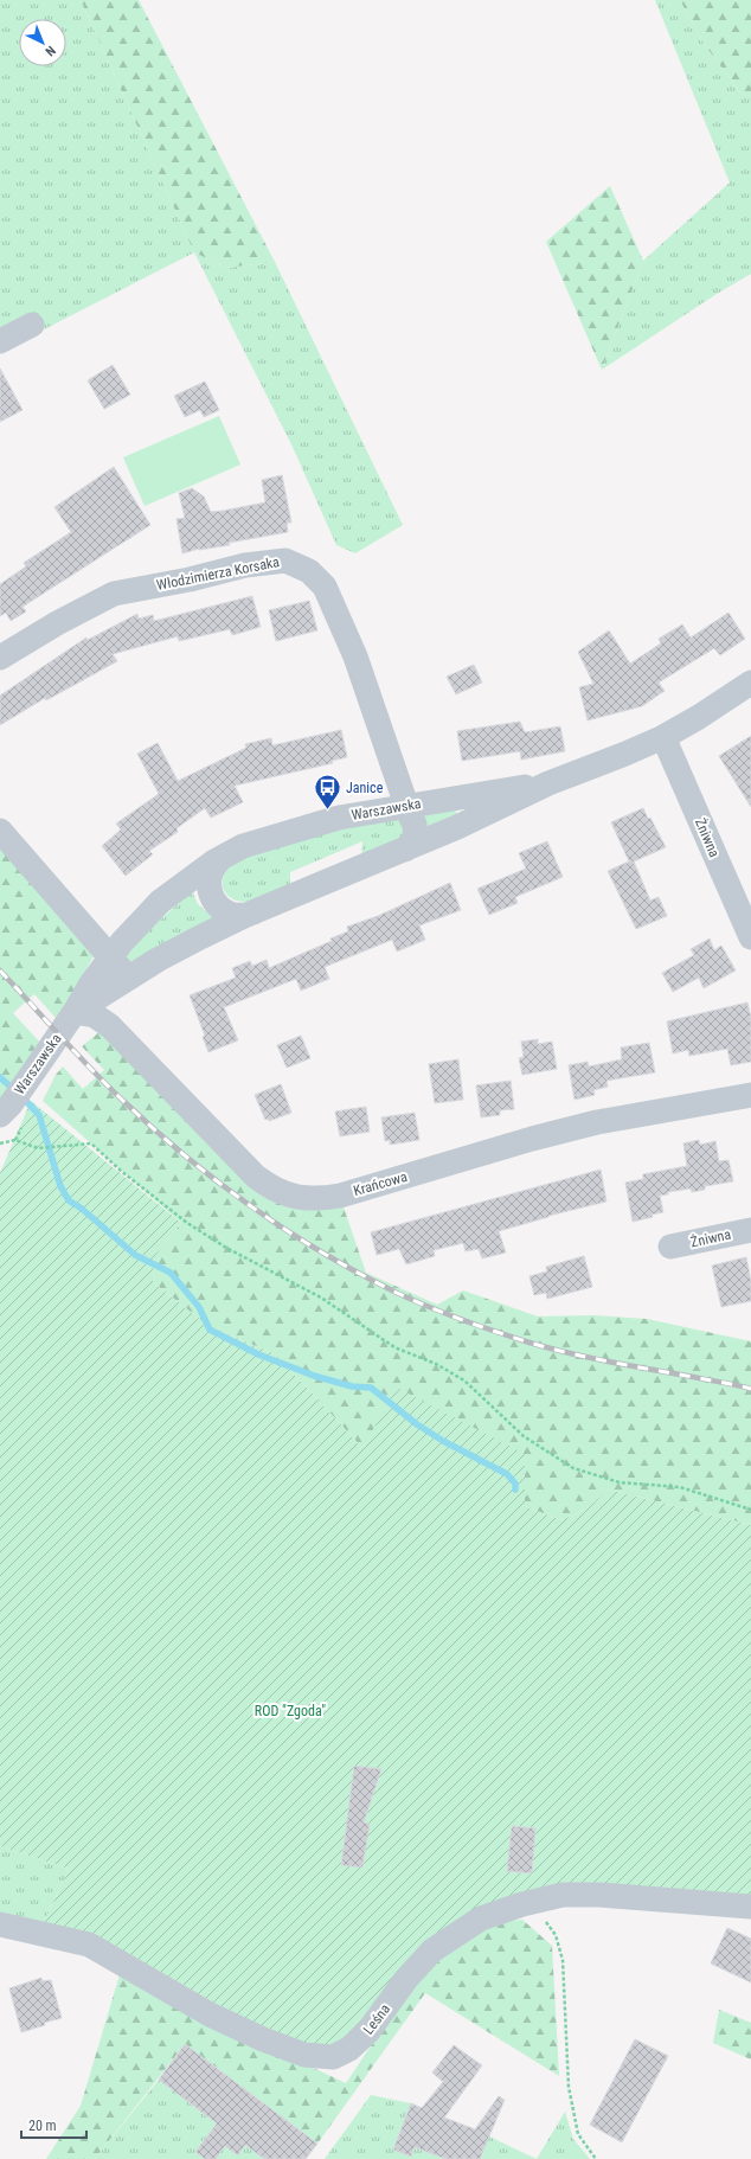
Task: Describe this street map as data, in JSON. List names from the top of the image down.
{
  "streets": {
    "street": [
      "Włodzimierza Korsaka",
      "Warszawska",
      "Żniwna",
      "Krańcowa",
      "Leśna"
    ]
  },
  "crossings": [
    ["Włodzimierza Korsaka", "Warszawska"],
    ["Warszawska", "Żniwna"],
    ["Warszawska", "Krańcowa"]
  ],
  "parks": ["ROD \"Zgoda\""],
  "places": {
    "bus stop": ["Janice"]
  },
  "scale_bar": "20 m",
  "north": "bottom right"
}
